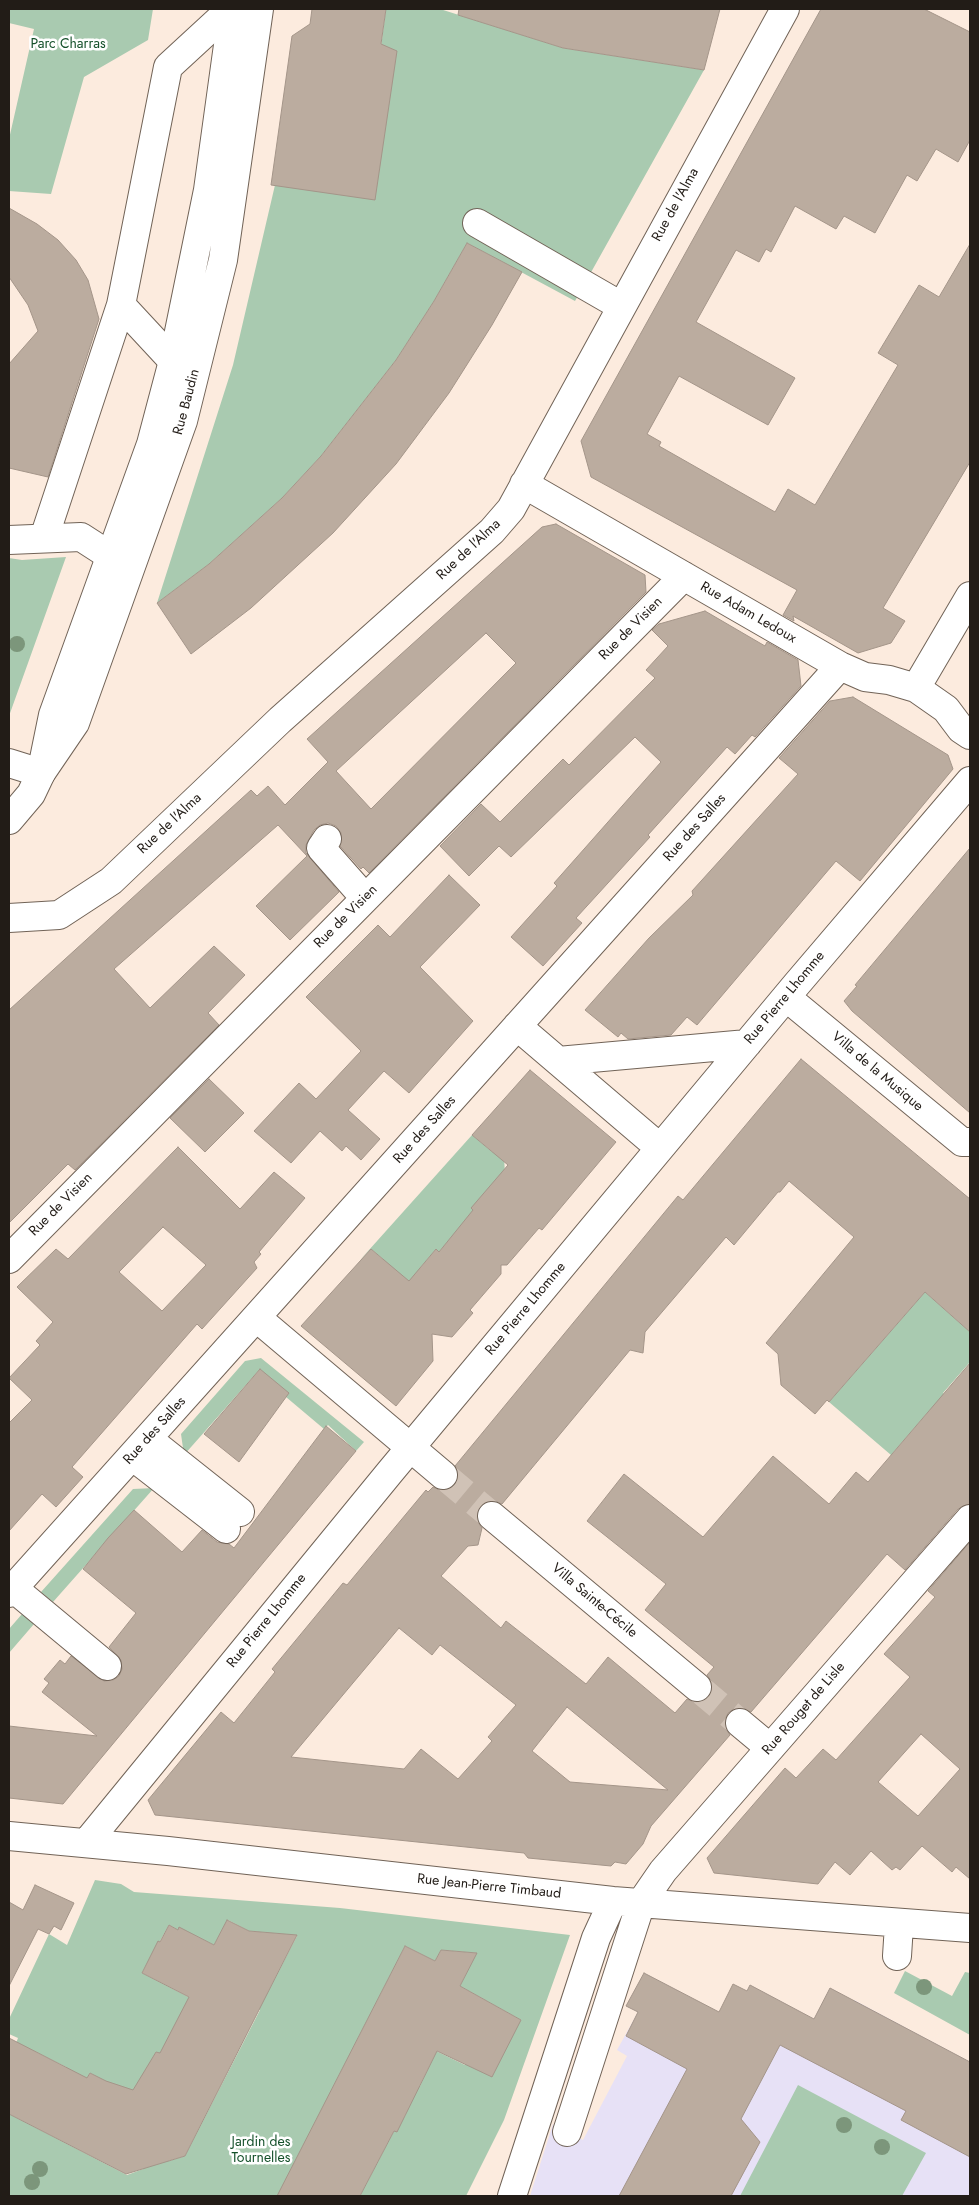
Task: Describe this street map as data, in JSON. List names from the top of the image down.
{
  "streets": {
    "street": [
      "Rue de l'Alma",
      "Rue Baudin",
      "Rue Adam Ledoux",
      "Rue de Visien",
      "Rue des Salles",
      "Rue Pierre Lhomme",
      "Villa de la Musique",
      "Villa Sainte-Cécile",
      "Rue Rouget de Lisle",
      "Rue Jean-Pierre Timbaud"
    ]
  },
  "crossings": [
    ["Rue de l'Alma", "Rue Adam Ledoux"],
    ["Rue Adam Ledoux", "Rue de Visien"],
    ["Rue Adam Ledoux", "Rue des Salles"],
    ["Rue Pierre Lhomme", "Villa de la Musique"],
    ["Rue Pierre Lhomme", "Rue Jean-Pierre Timbaud"],
    ["Rue Rouget de Lisle", "Rue Jean-Pierre Timbaud"]
  ],
  "parks": ["Parc Charras", "Jardin des Tournelles"]
}
